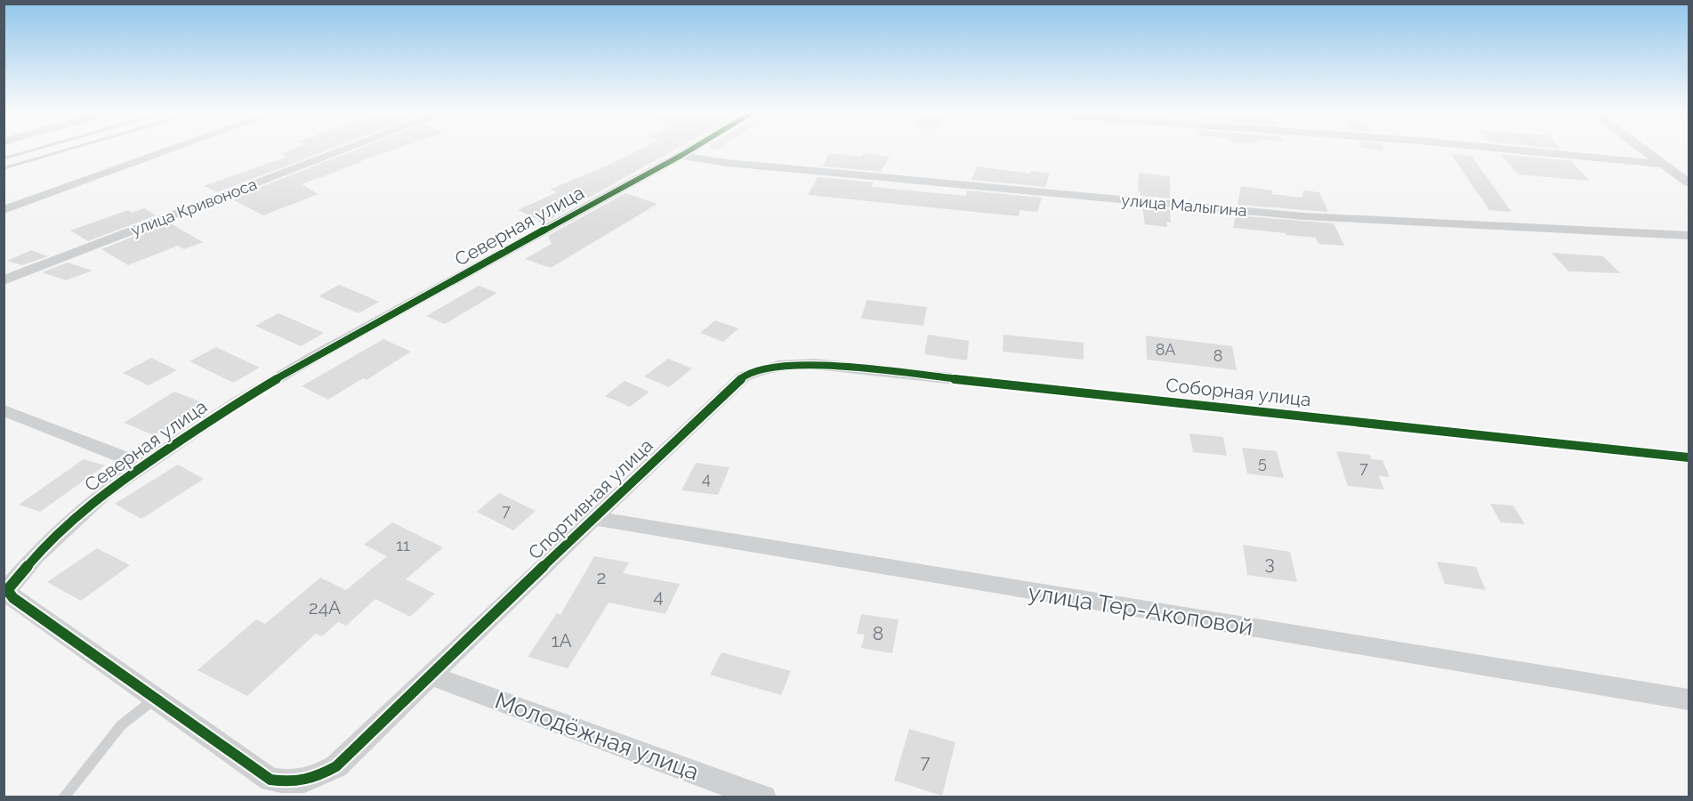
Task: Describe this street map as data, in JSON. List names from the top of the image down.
{
  "streets": {
    "street": [
      "улица Малыгина",
      "улица Кривоноса",
      "Северная улица",
      "Соборная улица",
      "Спортивная улица",
      "улица Тер-Акоповой",
      "Молодёжная улица"
    ]
  },
  "crossings": [
    ["улица Малыгина", "Северная улица"],
    ["Северная улица", "Спортивная улица"],
    ["Северная улица", "Молодёжная улица"],
    ["Соборная улица", "Спортивная улица"],
    ["Спортивная улица", "улица Тер-Акоповой"],
    ["Спортивная улица", "Молодёжная улица"]
  ],
  "house_numbers": [
    "8А",
    "8",
    "5",
    "7",
    "4",
    "7",
    "11",
    "3",
    "2",
    "4",
    "24А",
    "8",
    "1А",
    "7"
  ]
}
